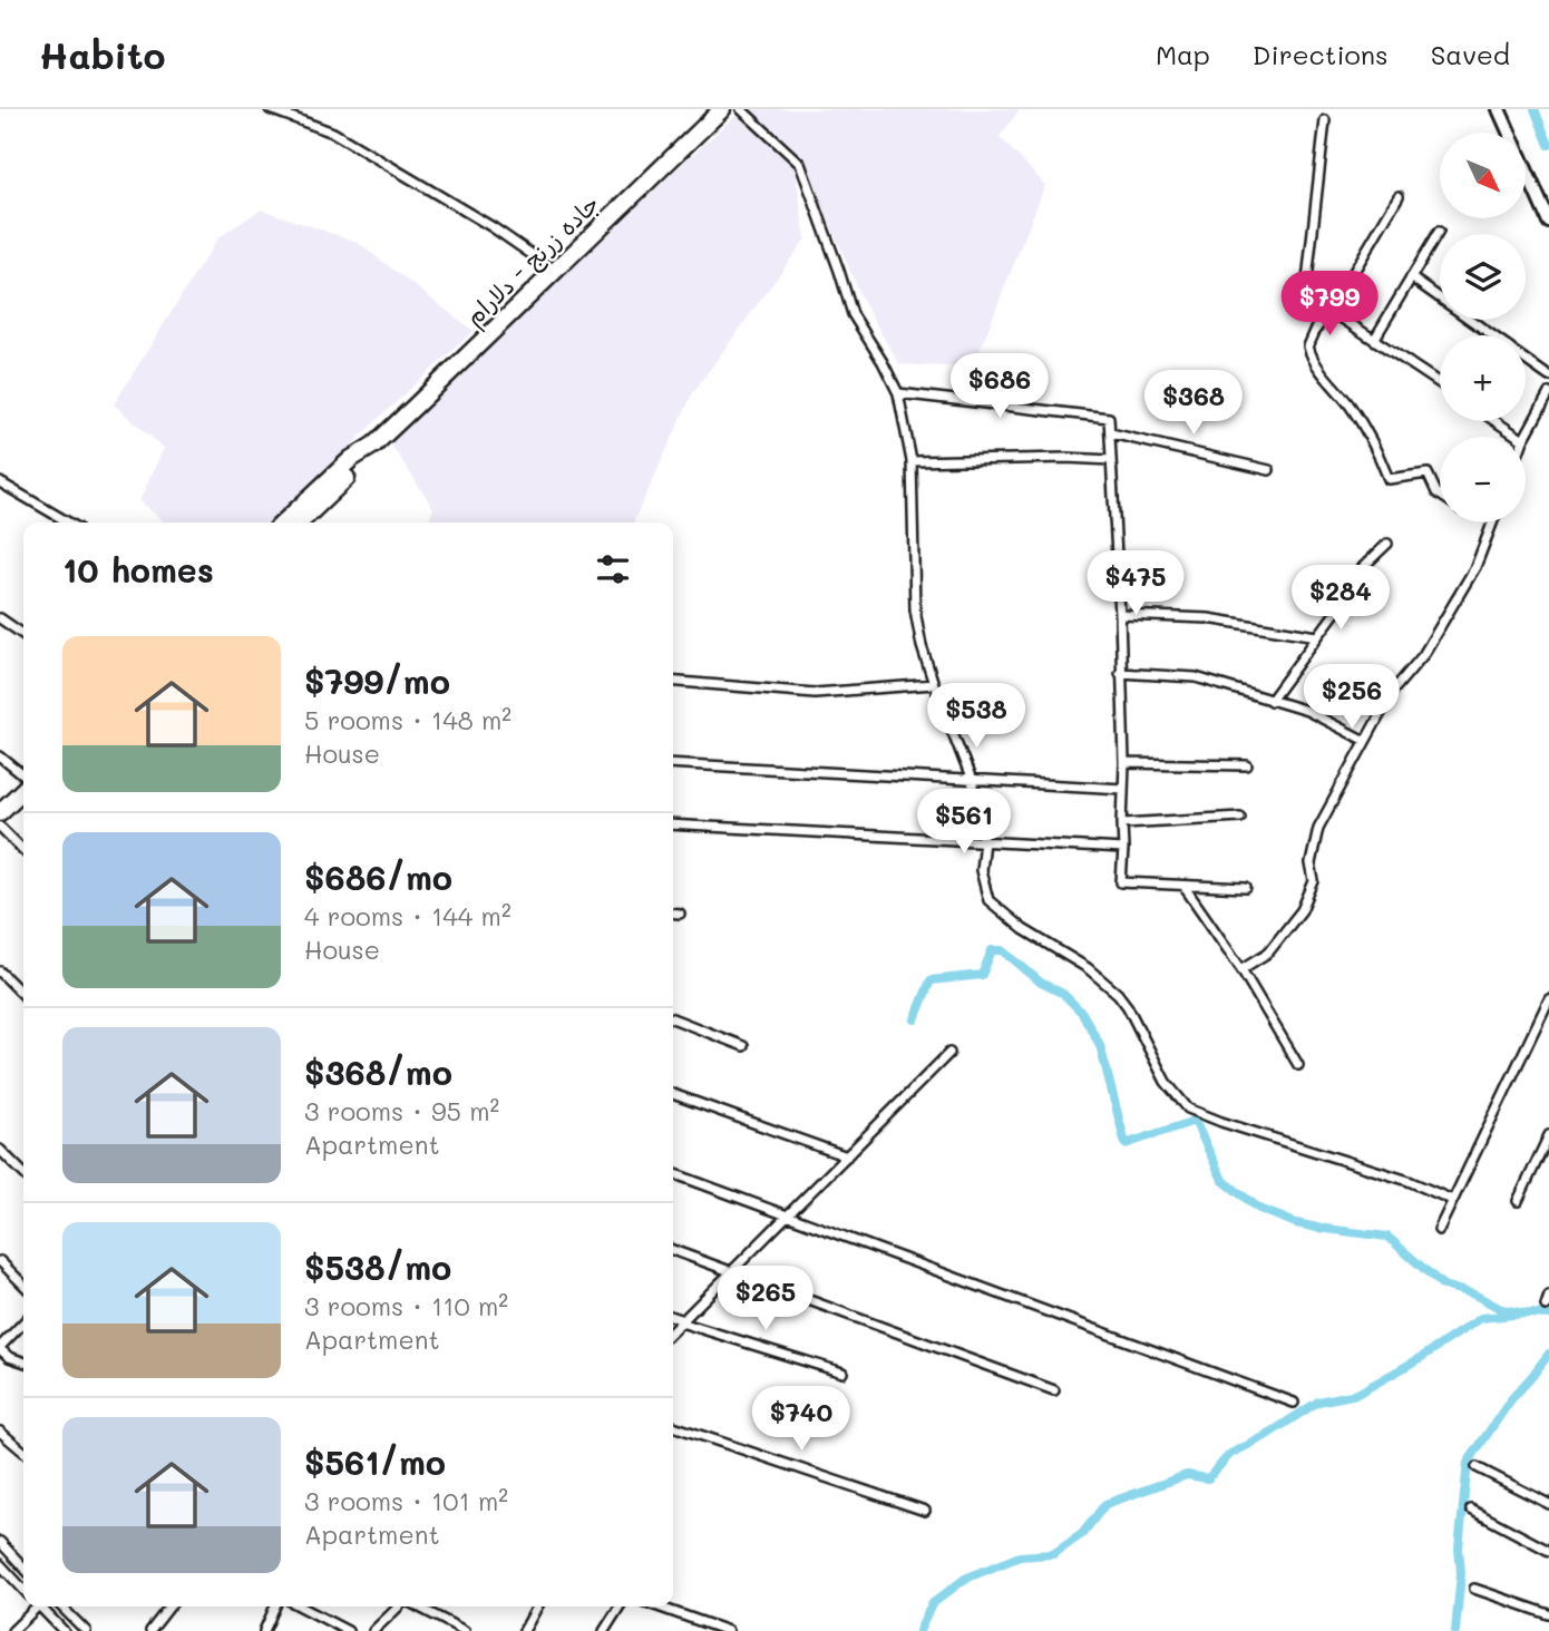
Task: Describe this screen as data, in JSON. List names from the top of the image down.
{
  "streets": {
    "highway": ["جاده زرنج - دلارام"]
  },
  "north": "bottom right",
  "page": {
    "header": "Habito",
    "nav": ["Map", "Directions", "Saved"],
    "map_buttons": ["+", "−"],
    "price": [
      "$799",
      "$686",
      "$368",
      "$475",
      "$284",
      "$256",
      "$538",
      "$561",
      "$265",
      "$740"
    ],
    "heading": "10 homes",
    "list": [
      {
        "name": "$799/mo",
        "note": "5 rooms · 148 m² · House"
      },
      {
        "name": "$686/mo",
        "note": "4 rooms · 144 m² · House"
      },
      {
        "name": "$368/mo",
        "note": "3 rooms · 95 m² · Apartment"
      },
      {
        "name": "$538/mo",
        "note": "3 rooms · 110 m² · Apartment"
      },
      {
        "name": "$561/mo",
        "note": "3 rooms · 101 m² · Apartment"
      }
    ]
  }
}
